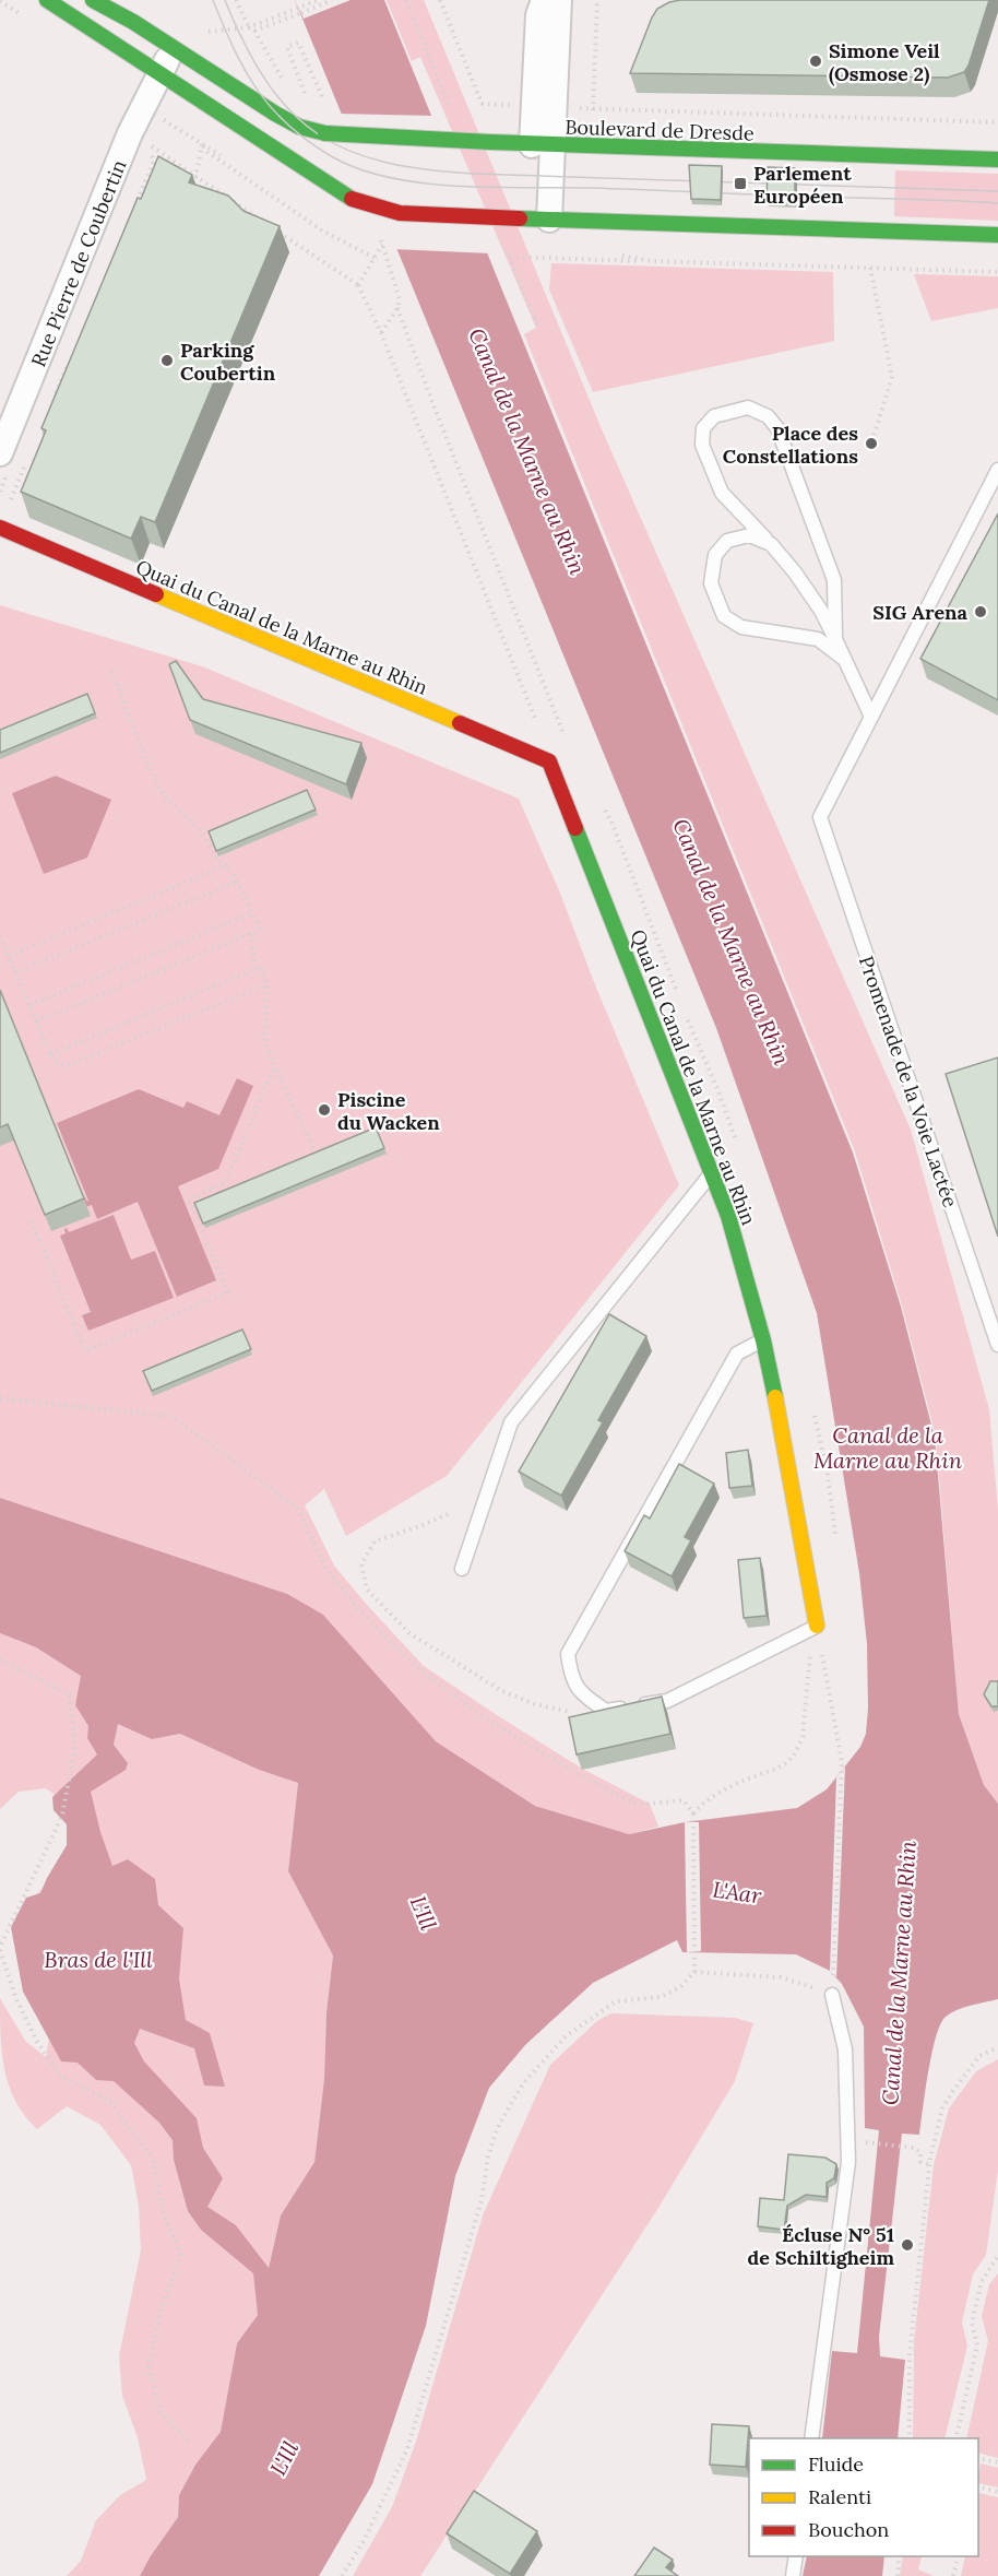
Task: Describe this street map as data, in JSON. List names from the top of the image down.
{
  "streets": {
    "main road": ["Boulevard de Dresde", "Quai du Canal de la Marne au Rhin"],
    "street": ["Rue Pierre de Coubertin"],
    "lane": ["Promenade de la Voie Lactée"]
  },
  "crossings": [
    ["Boulevard de Dresde", "Rue Pierre de Coubertin"]
  ],
  "water": [
    "Canal de la Marne au Rhin",
    "L'Aar",
    "L'Ill",
    "Bras de l'Ill"
  ],
  "places": {
    "other": [
      "Simone Veil (Osmose 2)",
      "Parking Coubertin",
      "Place des Constellations",
      "SIG Arena",
      "Piscine du Wacken",
      "Écluse N° 51 de Schiltigheim"
    ],
    "transit": ["Parlement Européen"]
  },
  "legend": ["Fluide", "Ralenti", "Bouchon"]
}
